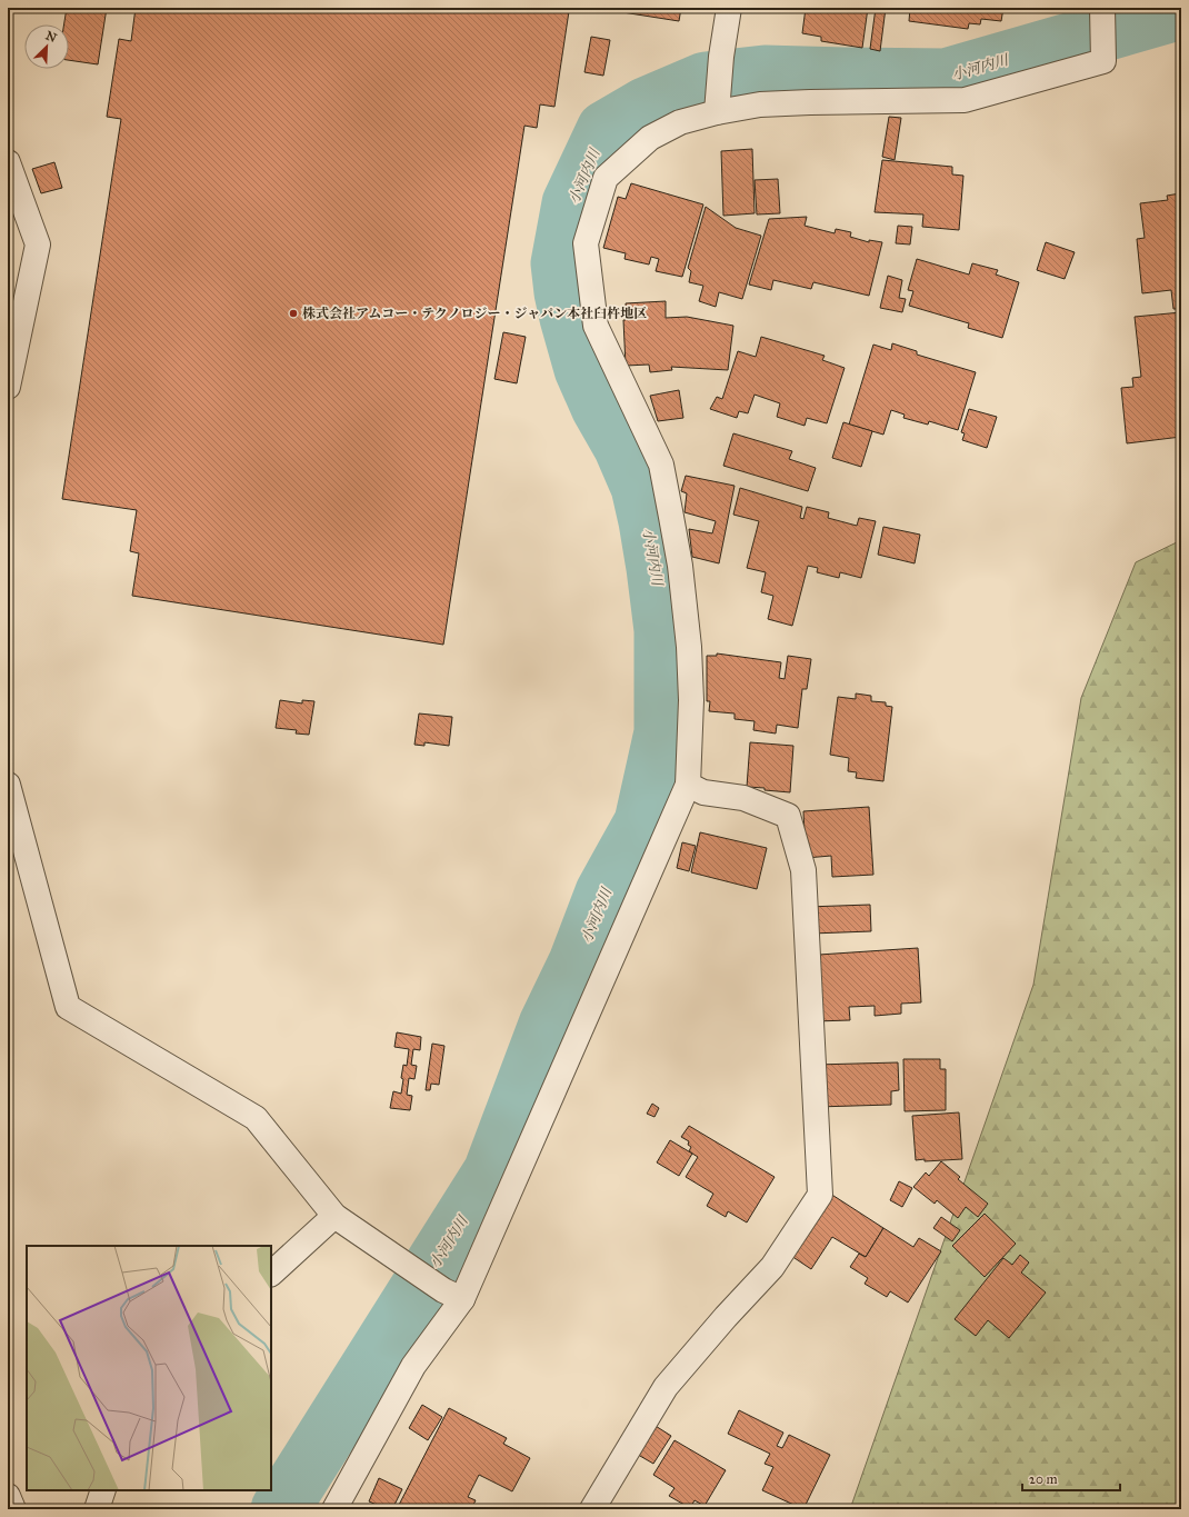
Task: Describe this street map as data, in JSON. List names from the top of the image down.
{
  "water": ["小河内川"],
  "places": ["株式会社アムコー・テクノロジー・ジャパン本社臼杵地区"],
  "scale_bar": "20 m",
  "north": "top right"
}
